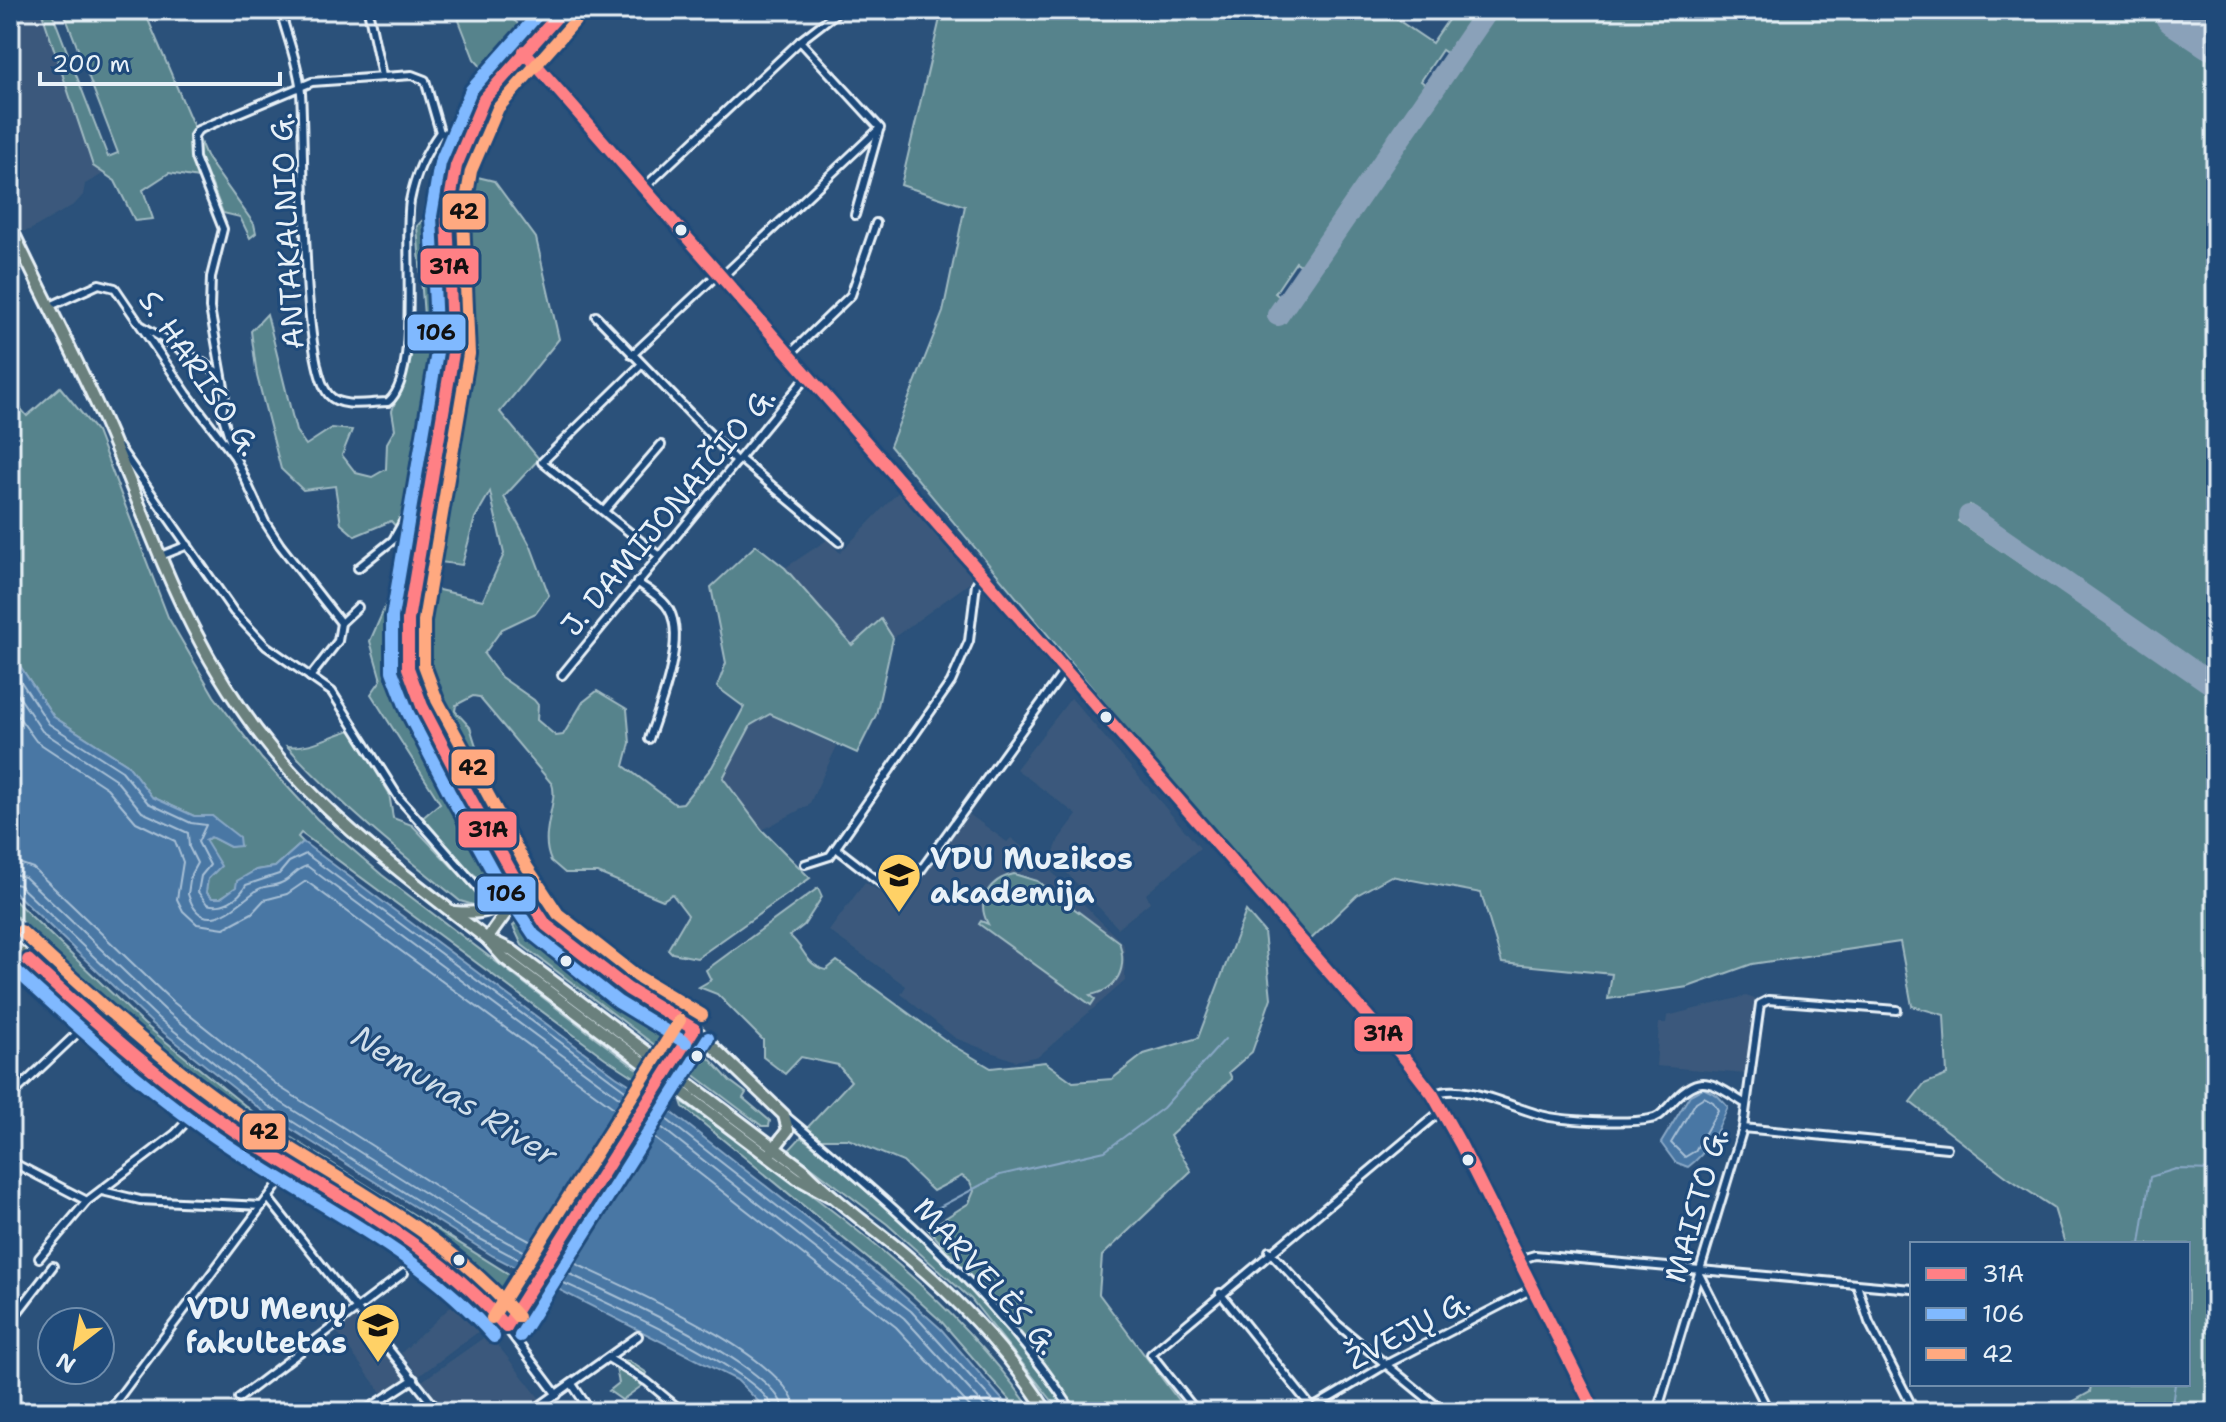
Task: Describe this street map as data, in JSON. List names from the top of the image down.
{
  "streets": {
    "street": [
      "ANTAKALNIO G.",
      "S. HARISO G.",
      "J. DAMIJONAIČIO G.",
      "MAISTO G.",
      "MARVELĖS G.",
      "ŽVEJŲ G."
    ]
  },
  "water": ["Nemunas River"],
  "places": {
    "school or university": ["VDU Muzikos akademija", "VDU Menų fakultetas"]
  },
  "lines": ["transit line 31A", "transit line 106", "transit line 42"],
  "legend": ["31A", "106", "42"],
  "scale_bar": "200 m",
  "north": "bottom left"
}
